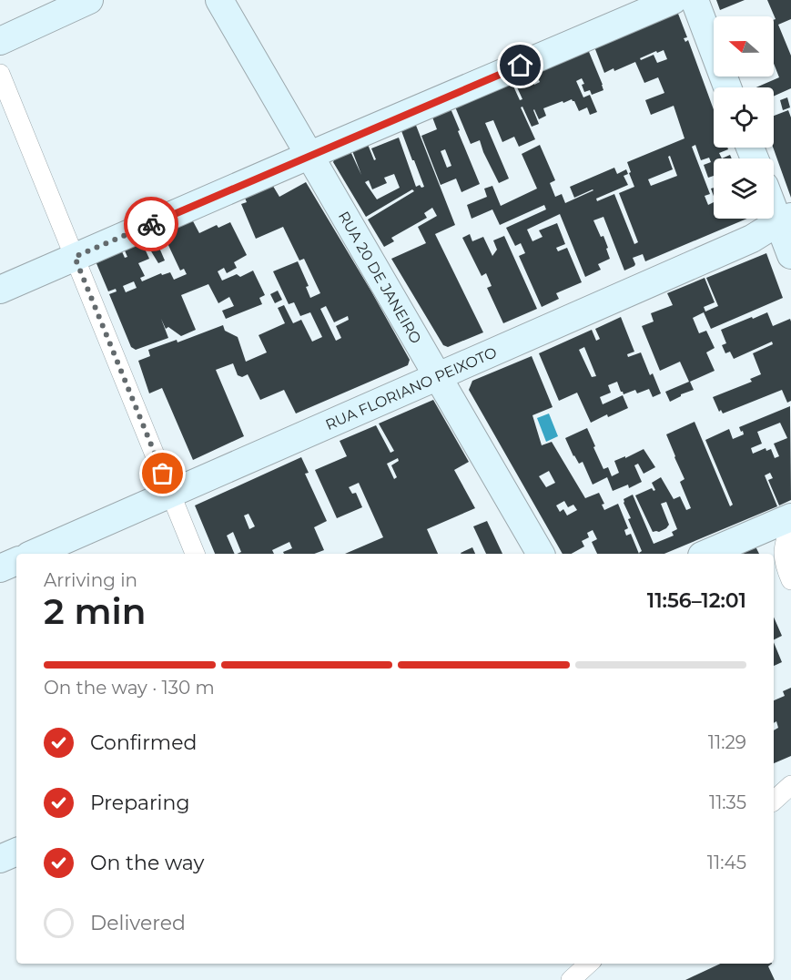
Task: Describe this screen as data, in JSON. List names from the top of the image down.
{
  "streets": {
    "street": ["RUA 20 DE JANEIRO", "RUA FLORIANO PEIXOTO"]
  },
  "crossings": [
    ["RUA 20 DE JANEIRO", "RUA FLORIANO PEIXOTO"]
  ],
  "north": "left",
  "page": {
    "heading": ["2 min", "Arriving in", "11:56–12:01"],
    "bar": "On the way · 130 m",
    "list": [
      ["Confirmed", "11:29"],
      ["Preparing", "11:35"],
      ["On the way", "11:45"],
      "Delivered"
    ]
  }
}
